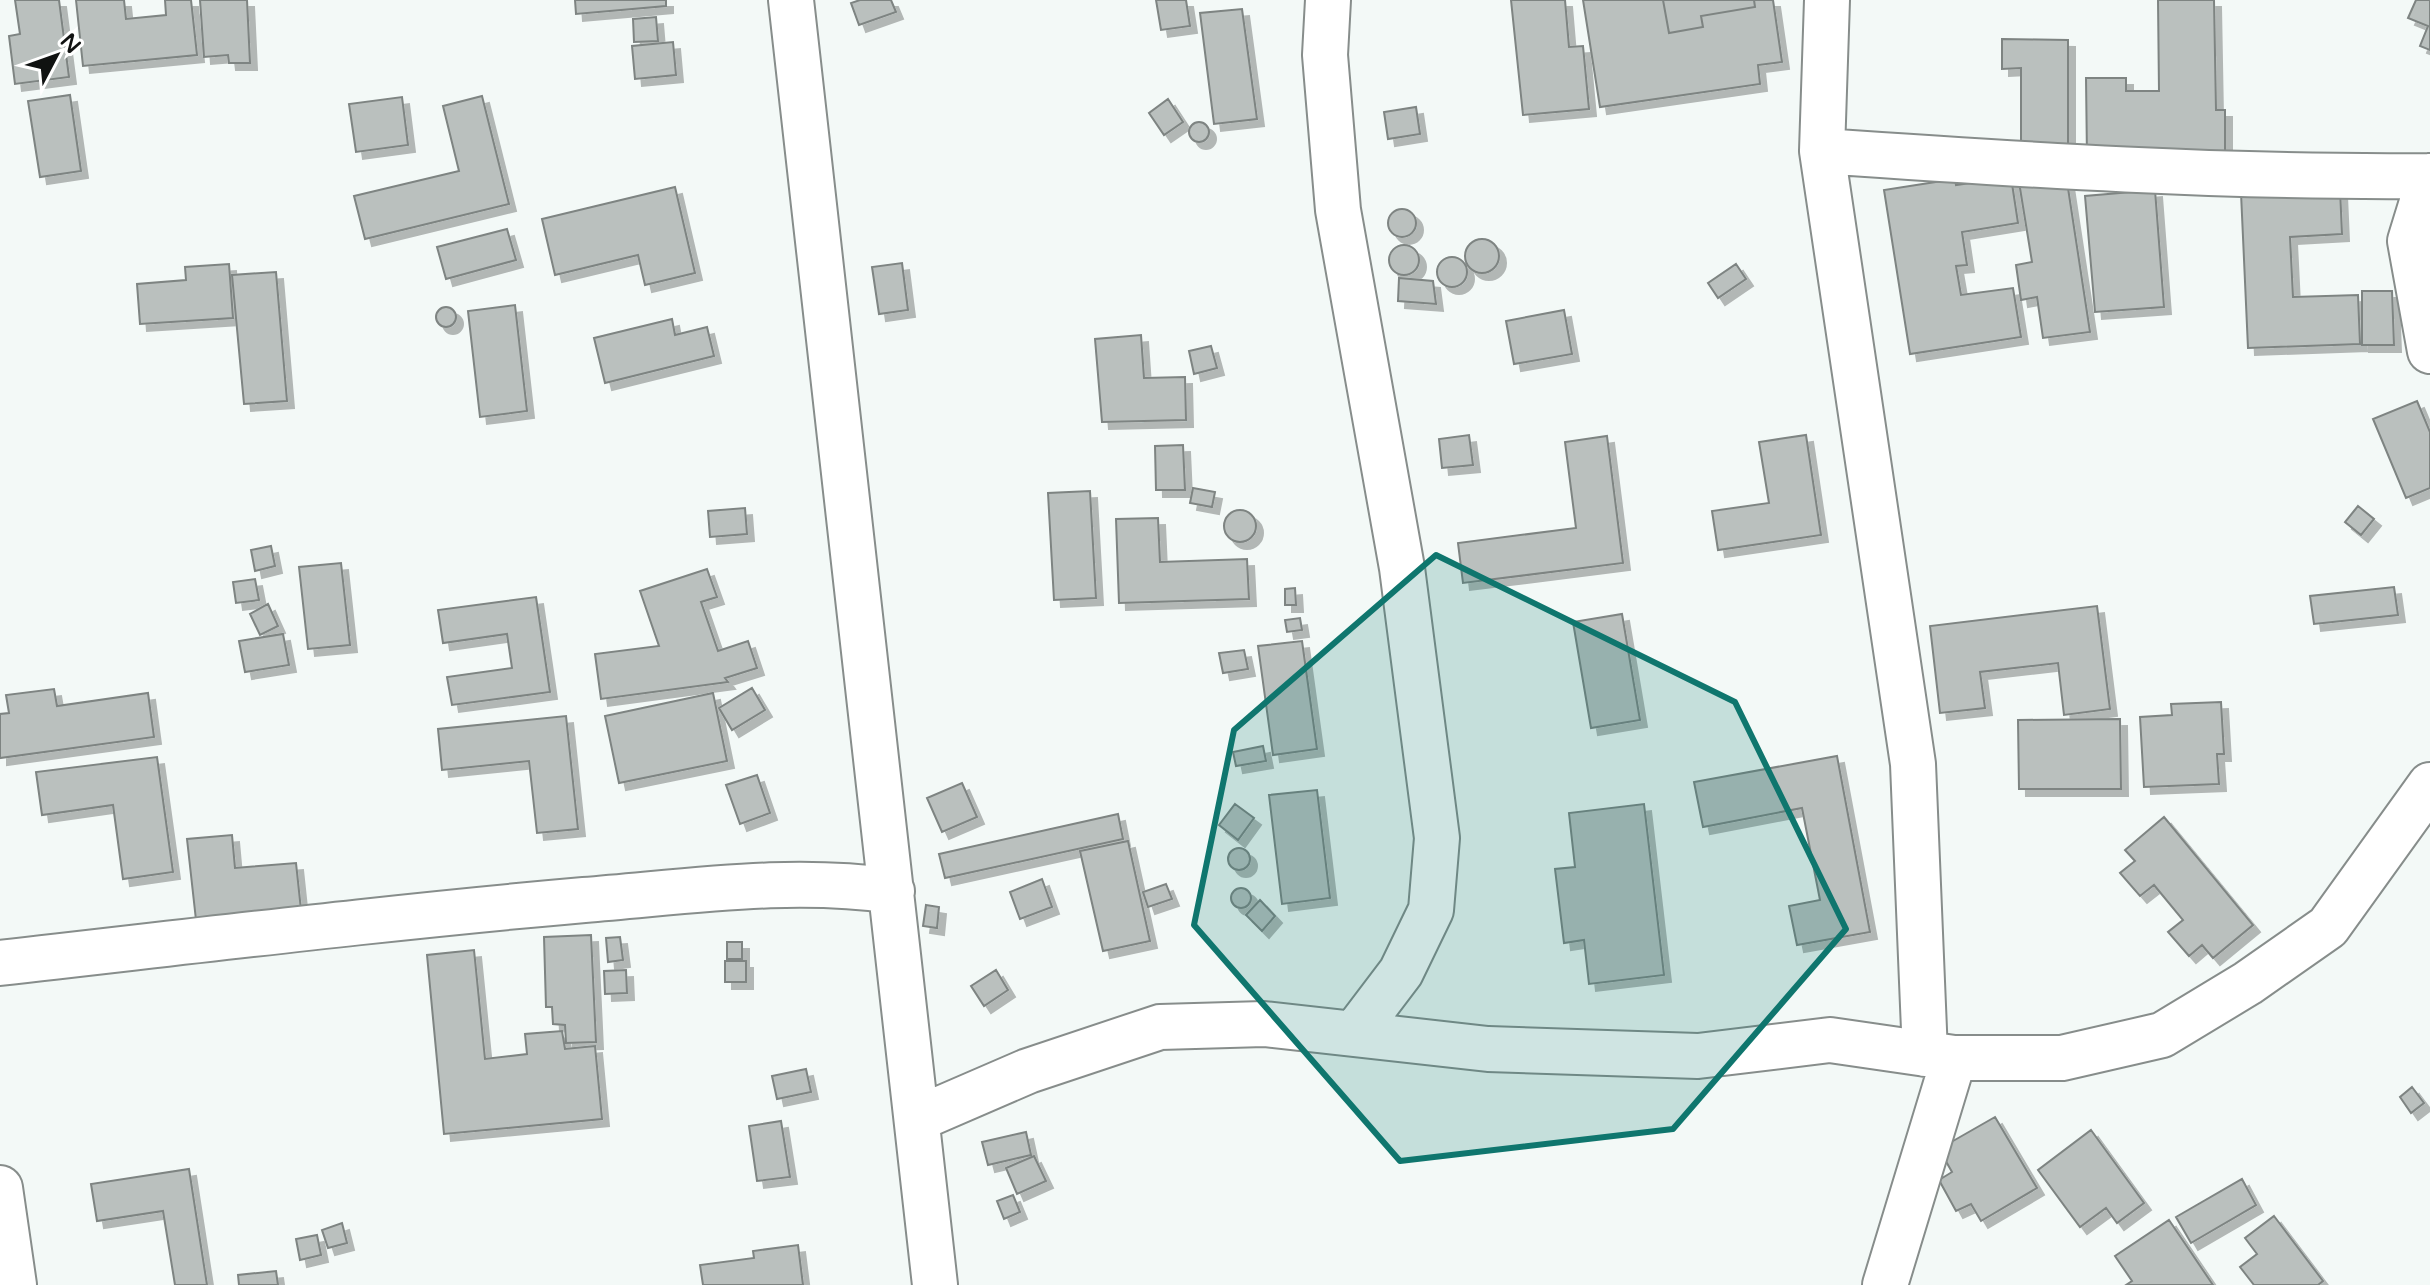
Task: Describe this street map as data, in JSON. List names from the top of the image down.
{
  "north": "top right"
}
